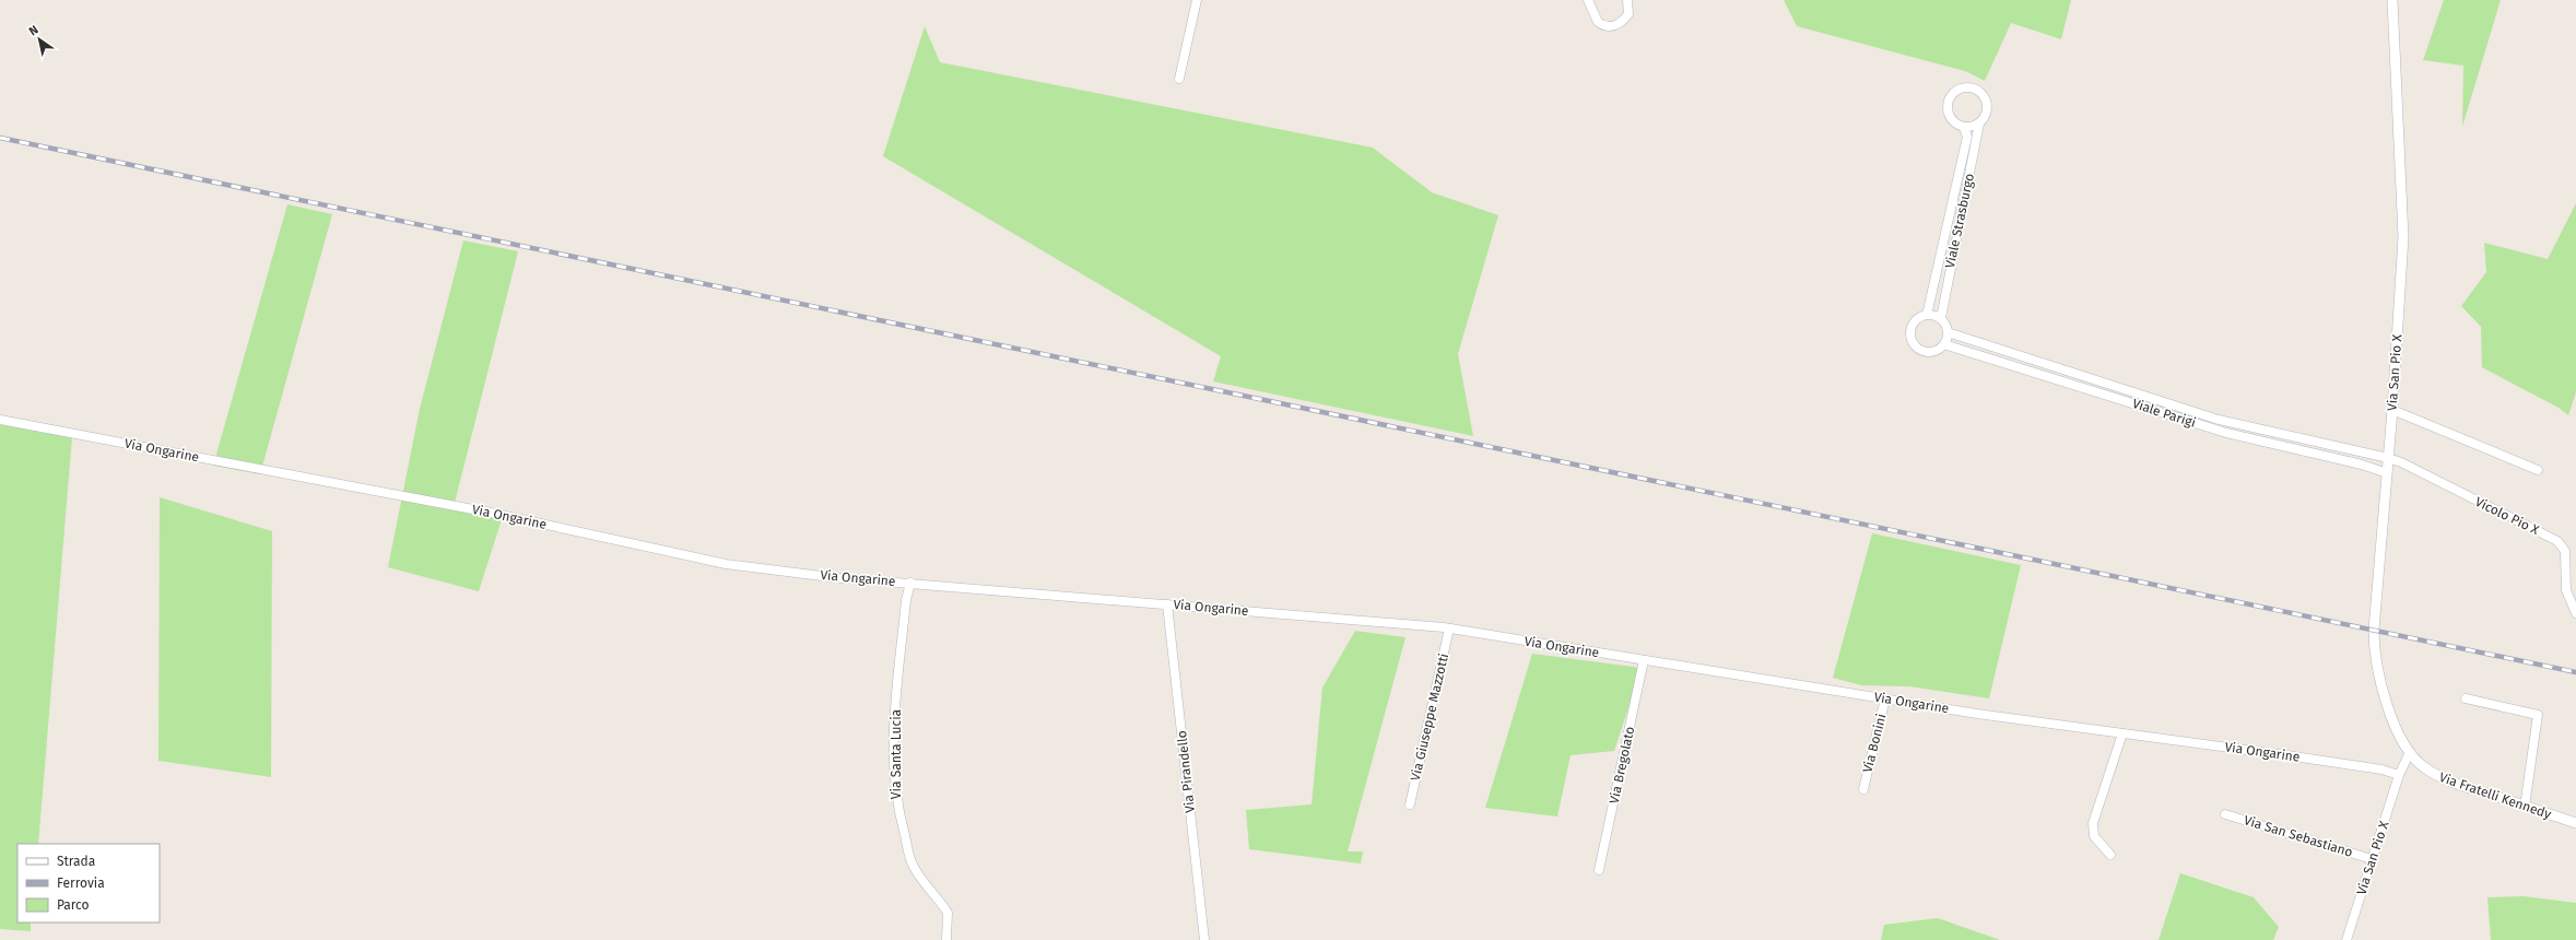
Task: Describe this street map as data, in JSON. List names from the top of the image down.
{
  "streets": {
    "street": [
      "Viale Strasburgo",
      "Via San Pio X",
      "Viale Parigi",
      "Via Ongarine",
      "Vicolo Pio X",
      "Via Giuseppe Mazzotti",
      "Via Bonini",
      "Via Santa Lucia",
      "Via Bregolato",
      "Via Pirandello",
      "Via Fratelli Kennedy",
      "Via San Sebastiano"
    ]
  },
  "crossings": [
    ["Viale Strasburgo", "Viale Parigi"],
    ["Via San Pio X", "Viale Parigi"],
    ["Via San Pio X", "Via Ongarine"],
    ["Via San Pio X", "Vicolo Pio X"],
    ["Via San Pio X", "Via Fratelli Kennedy"],
    ["Via San Pio X", "Via San Sebastiano"],
    ["Viale Parigi", "Vicolo Pio X"],
    ["Via Ongarine", "Via Giuseppe Mazzotti"],
    ["Via Ongarine", "Via Bonini"],
    ["Via Ongarine", "Via Santa Lucia"],
    ["Via Ongarine", "Via Bregolato"],
    ["Via Ongarine", "Via Pirandello"]
  ],
  "legend": ["Strada", "Ferrovia", "Parco"],
  "north": "top left"
}
